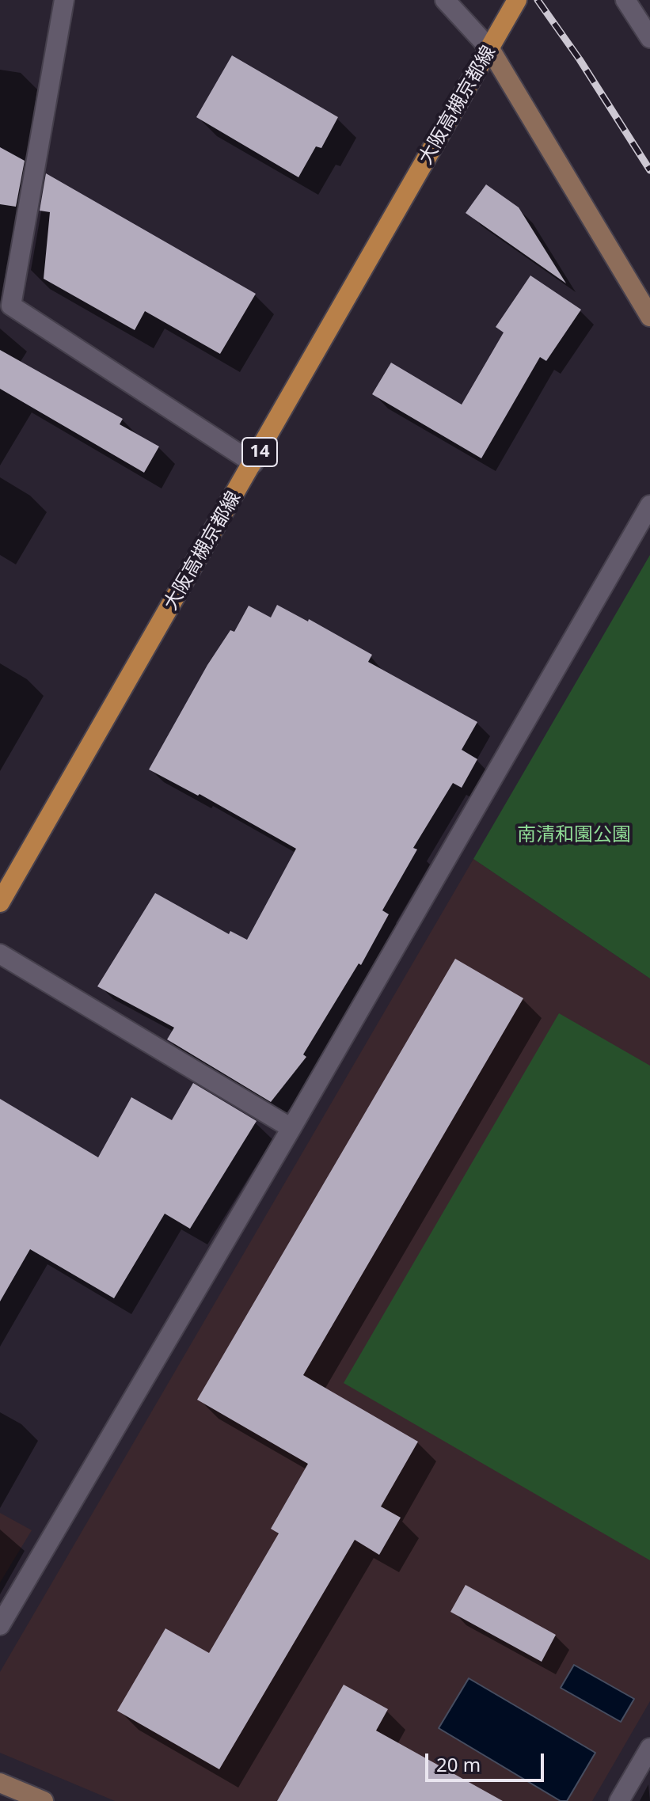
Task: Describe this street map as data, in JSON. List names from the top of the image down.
{
  "streets": {
    "main road": ["大阪高槻京都線", "14"]
  },
  "parks": ["南清和園公園"],
  "scale_bar": "20 m"
}
